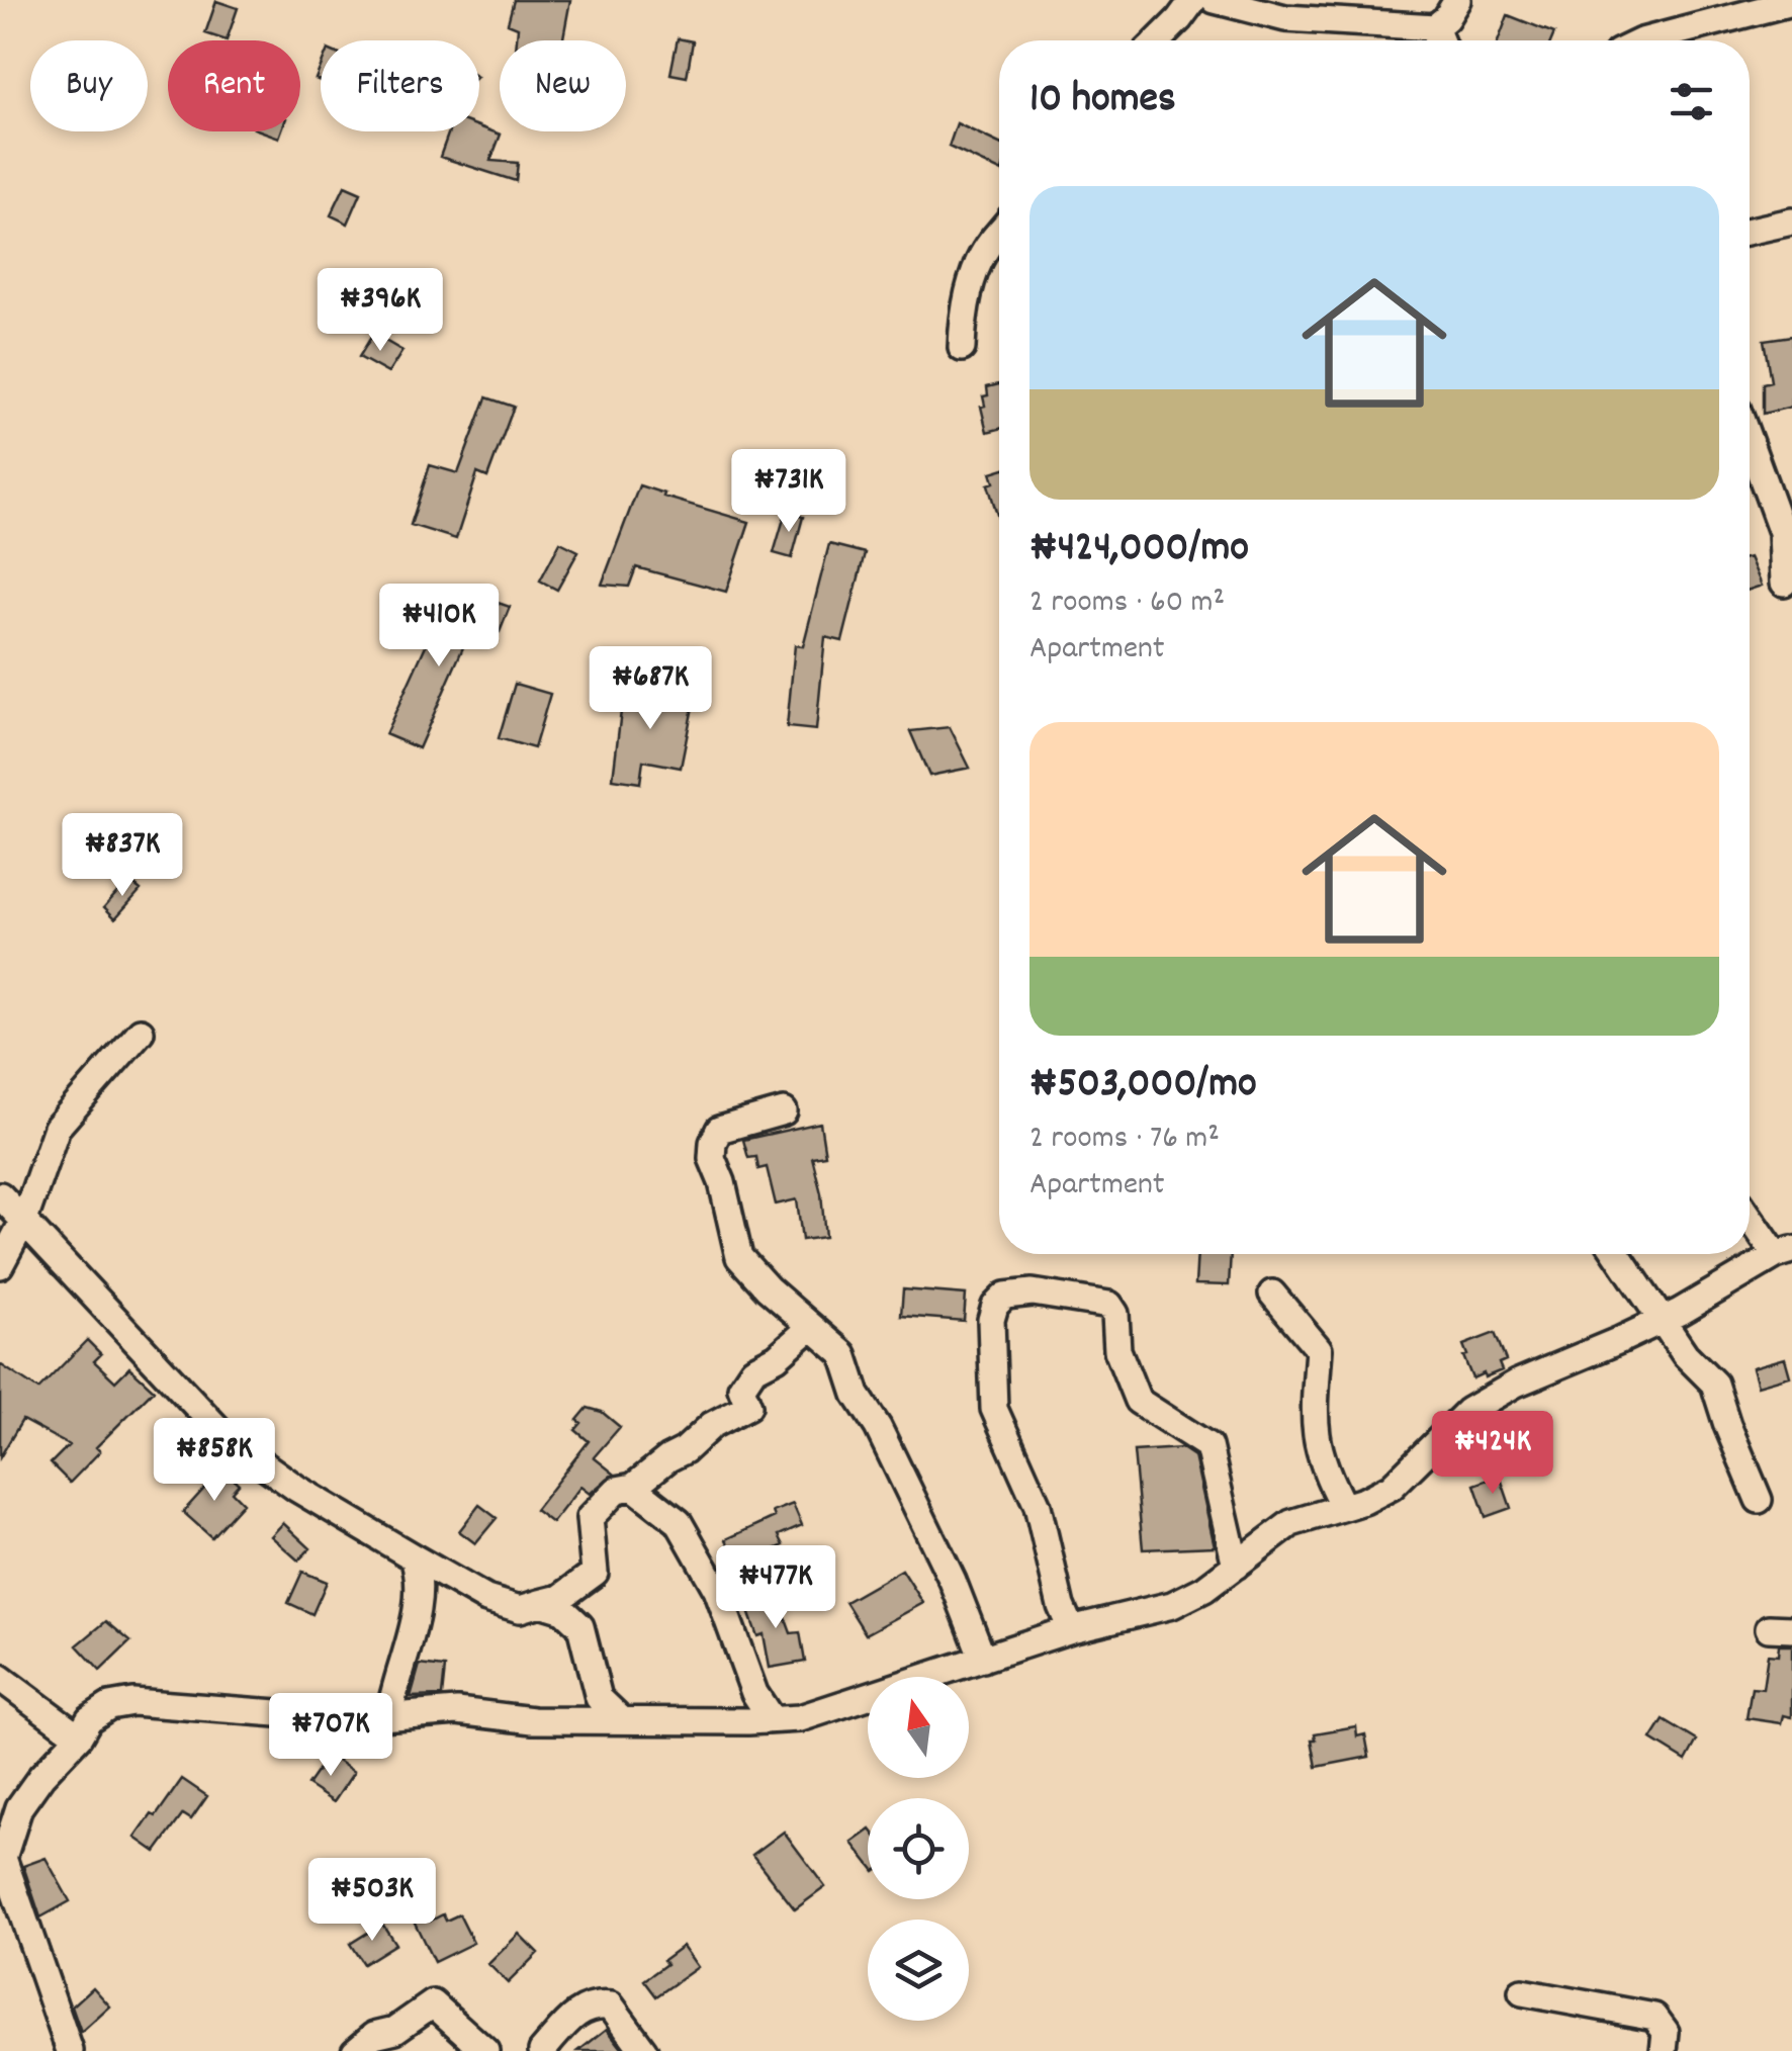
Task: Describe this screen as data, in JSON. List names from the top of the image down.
{
  "north": "top",
  "page": {
    "chip": [
      "Buy",
      "Rent",
      "Filters",
      "New"
    ],
    "heading": "10 homes",
    "list": [
      {
        "name": "₦424,000/mo",
        "note": "2 rooms · 60 m² · Apartment"
      },
      {
        "name": "₦503,000/mo",
        "note": "2 rooms · 76 m² · Apartment"
      }
    ],
    "price": [
      "₦396K",
      "₦731K",
      "₦410K",
      "₦687K",
      "₦837K",
      "₦424K",
      "₦858K",
      "₦477K",
      "₦707K",
      "₦503K"
    ]
  }
}
